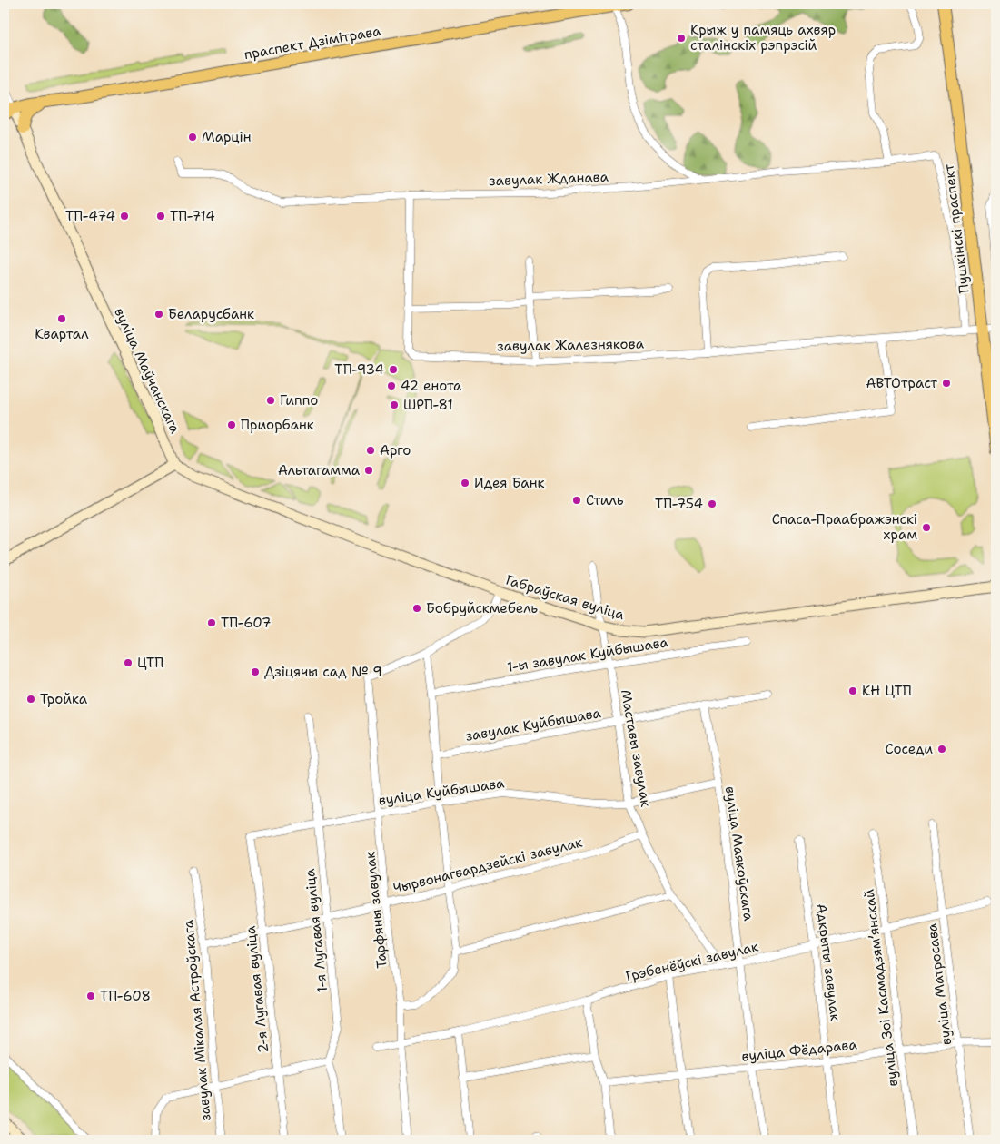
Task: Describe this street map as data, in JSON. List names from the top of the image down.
{
  "streets": {
    "main road": [
      "праспект Дзімітрава",
      "Пушкінскі праспект",
      "вуліца Маўчанскага",
      "Габраўская вуліца"
    ],
    "street": [
      "завулак Жданава",
      "завулак Жалезнякова",
      "1-ы завулак Куйбышава",
      "завулак Куйбышава",
      "Маставы завулак",
      "вуліца Куйбышава",
      "вуліца Маякоўскага",
      "Чырвонагвардзейскі завулак",
      "Тарфяны завулак",
      "1-я Лугавая вуліца",
      "Грэбенёўскі завулак",
      "Адкрыты завулак",
      "вуліца Матросава",
      "вуліца Зоі Касмадзямʼянскай",
      "2-я Лугавая вуліца",
      "завулак Мікалая Астроўскага",
      "вуліца Фёдарава"
    ]
  },
  "crossings": [
    ["праспект Дзімітрава", "вуліца Маўчанскага"],
    ["завулак Жданава", "завулак Жалезнякова"],
    ["Пушкінскі праспект", "завулак Жалезнякова"],
    ["вуліца Маўчанскага", "Габраўская вуліца"],
    ["Габраўская вуліца", "Маставы завулак"],
    ["1-ы завулак Куйбышава", "Маставы завулак"],
    ["завулак Куйбышава", "Маставы завулак"],
    ["завулак Куйбышава", "вуліца Маякоўскага"],
    ["Маставы завулак", "вуліца Куйбышава"],
    ["Маставы завулак", "Чырвонагвардзейскі завулак"],
    ["Маставы завулак", "Грэбенёўскі завулак"],
    ["вуліца Куйбышава", "вуліца Маякоўскага"],
    ["вуліца Куйбышава", "Тарфяны завулак"],
    ["вуліца Куйбышава", "1-я Лугавая вуліца"],
    ["вуліца Куйбышава", "2-я Лугавая вуліца"],
    ["вуліца Маякоўскага", "Грэбенёўскі завулак"],
    ["вуліца Маякоўскага", "вуліца Фёдарава"],
    ["Чырвонагвардзейскі завулак", "Тарфяны завулак"],
    ["Чырвонагвардзейскі завулак", "1-я Лугавая вуліца"],
    ["Чырвонагвардзейскі завулак", "2-я Лугавая вуліца"],
    ["Чырвонагвардзейскі завулак", "завулак Мікалая Астроўскага"],
    ["Тарфяны завулак", "Грэбенёўскі завулак"],
    ["Грэбенёўскі завулак", "Адкрыты завулак"],
    ["Грэбенёўскі завулак", "вуліца Матросава"],
    ["Грэбенёўскі завулак", "вуліца Зоі Касмадзямʼянскай"],
    ["Адкрыты завулак", "вуліца Фёдарава"],
    ["вуліца Матросава", "вуліца Фёдарава"],
    ["вуліца Зоі Касмадзямʼянскай", "вуліца Фёдарава"]
  ],
  "places": [
    "Крыж у памяць ахвяр сталінскіх рэпрэсій",
    "Марцін",
    "ТП-474",
    "ТП-714",
    "Беларусбанк",
    "Квартал",
    "ТП-934",
    "АВТОтраст",
    "42 енота",
    "Гиппо",
    "ШРП-81",
    "Приорбанк",
    "Арго",
    "Альтагамма",
    "Идея Банк",
    "Стиль",
    "ТП-754",
    "Спаса-Праабражэнскі храм",
    "Бобруйскмебель",
    "ТП-607",
    "ЦТП",
    "Дзіцячы сад № 9",
    "КН ЦТП",
    "Тройка",
    "Соседи",
    "ТП-608"
  ]
}
